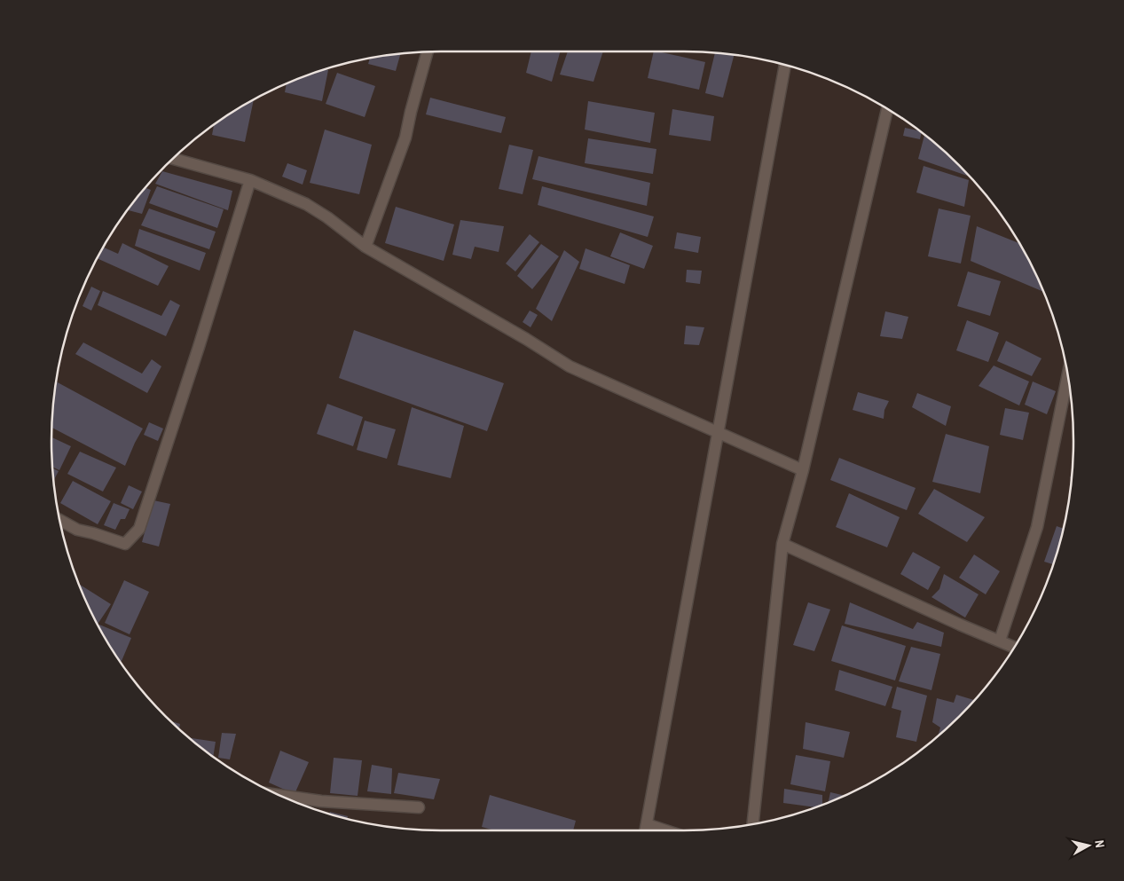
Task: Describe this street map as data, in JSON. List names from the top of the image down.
{
  "north": "right"
}
